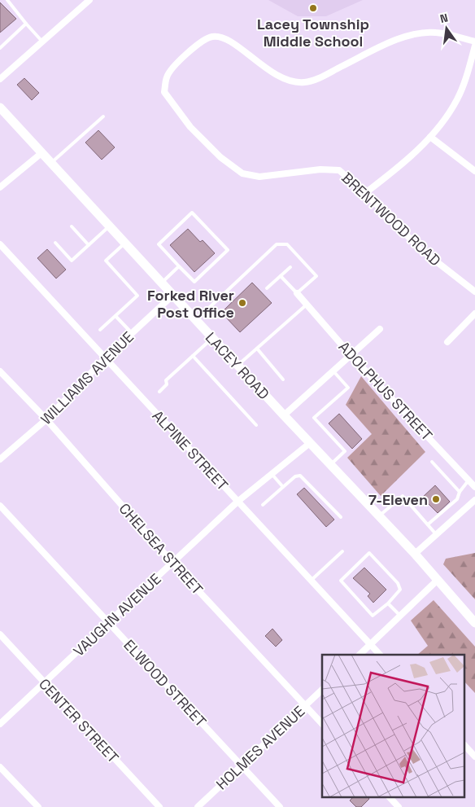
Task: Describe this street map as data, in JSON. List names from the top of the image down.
{
  "streets": {
    "main road": ["LACEY ROAD"],
    "street": [
      "BRENTWOOD ROAD",
      "WILLIAMS AVENUE",
      "ADOLPHUS STREET",
      "ALPINE STREET",
      "CHELSEA STREET",
      "VAUGHN AVENUE",
      "ELWOOD STREET",
      "CENTER STREET",
      "HOLMES AVENUE"
    ]
  },
  "crossings": [
    ["LACEY ROAD", "WILLIAMS AVENUE"],
    ["LACEY ROAD", "VAUGHN AVENUE"],
    ["WILLIAMS AVENUE", "ALPINE STREET"],
    ["WILLIAMS AVENUE", "CHELSEA STREET"],
    ["ALPINE STREET", "VAUGHN AVENUE"],
    ["CHELSEA STREET", "VAUGHN AVENUE"],
    ["CHELSEA STREET", "HOLMES AVENUE"],
    ["VAUGHN AVENUE", "ELWOOD STREET"],
    ["VAUGHN AVENUE", "CENTER STREET"],
    ["ELWOOD STREET", "HOLMES AVENUE"]
  ],
  "places": ["Lacey Township Middle School", "Forked River Post Office", "7-Eleven"],
  "north": "top"
}
